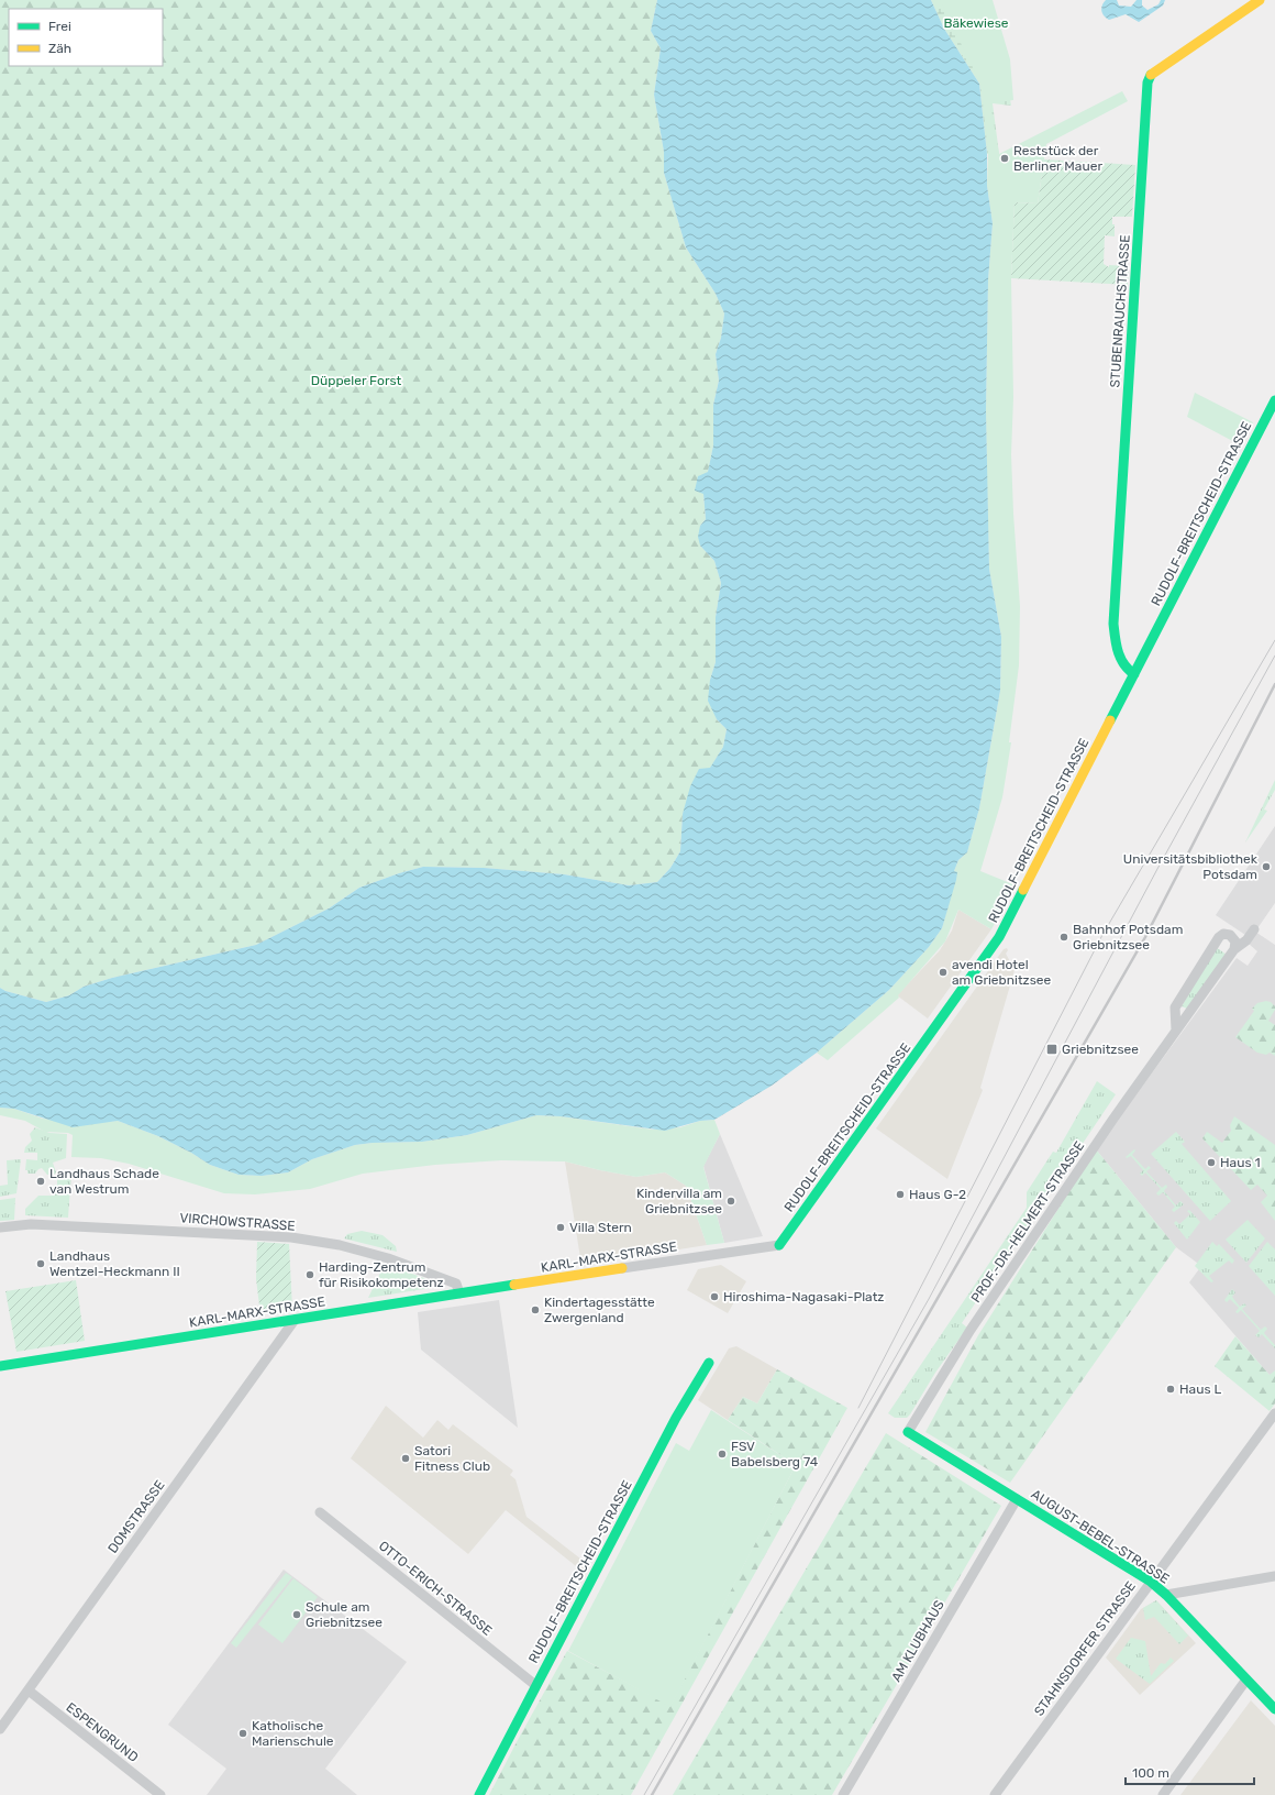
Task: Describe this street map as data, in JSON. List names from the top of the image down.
{
  "streets": {
    "street": [
      "STUBENRAUCHSTRASSE",
      "RUDOLF-BREITSCHEID-STRASSE",
      "VIRCHOWSTRASSE",
      "PROF.-DR.-HELMERT-STRASSE",
      "KARL-MARX-STRASSE",
      "DOMSTRASSE",
      "AUGUST-BEBEL-STRASSE",
      "OTTO-ERICH-STRASSE",
      "AM KLUBHAUS",
      "STAHNSDORFER STRASSE",
      "ESPENGRUND"
    ]
  },
  "crossings": [
    ["STUBENRAUCHSTRASSE", "RUDOLF-BREITSCHEID-STRASSE"],
    ["RUDOLF-BREITSCHEID-STRASSE", "KARL-MARX-STRASSE"],
    ["RUDOLF-BREITSCHEID-STRASSE", "OTTO-ERICH-STRASSE"],
    ["VIRCHOWSTRASSE", "KARL-MARX-STRASSE"],
    ["PROF.-DR.-HELMERT-STRASSE", "AUGUST-BEBEL-STRASSE"],
    ["KARL-MARX-STRASSE", "DOMSTRASSE"],
    ["DOMSTRASSE", "ESPENGRUND"],
    ["AUGUST-BEBEL-STRASSE", "AM KLUBHAUS"],
    ["AUGUST-BEBEL-STRASSE", "STAHNSDORFER STRASSE"]
  ],
  "parks": ["Bäkewiese", "Düppeler Forst"],
  "places": {
    "other": [
      "Reststück der Berliner Mauer",
      "Universitätsbibliothek Potsdam",
      "Bahnhof Potsdam Griebnitzsee",
      "avendi Hotel am Griebnitzsee",
      "Haus 1",
      "Landhaus Schade van Westrum",
      "Haus G-2",
      "Kindervilla am Griebnitzsee",
      "Villa Stern",
      "Landhaus Wentzel-Heckmann II",
      "Harding-Zentrum für Risikokompetenz",
      "Hiroshima-Nagasaki-Platz",
      "Kindertagesstätte Zwergenland",
      "Haus L",
      "FSV Babelsberg 74",
      "Satori Fitness Club",
      "Schule am Griebnitzsee",
      "Katholische Marienschule"
    ],
    "transit": ["Griebnitzsee"]
  },
  "legend": ["Frei", "Zäh"],
  "scale_bar": "100 m"
}
